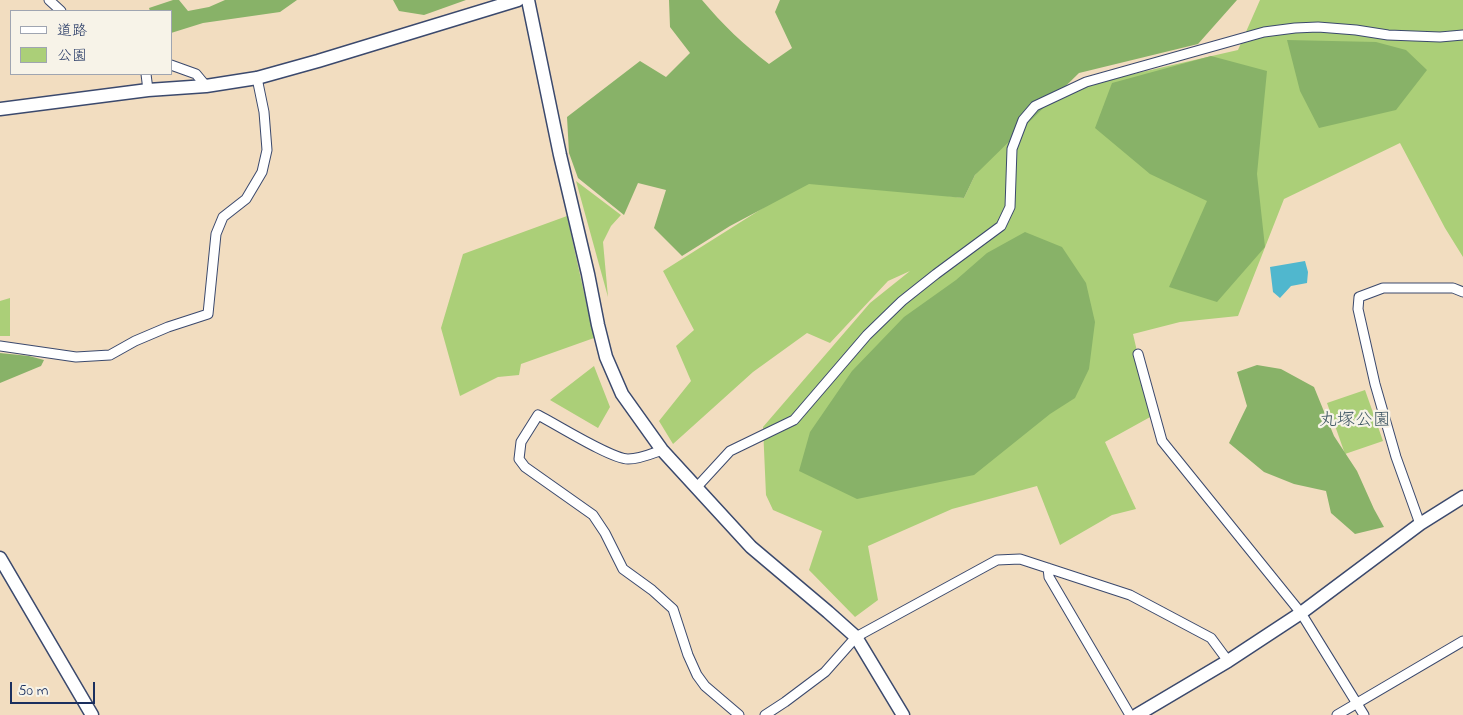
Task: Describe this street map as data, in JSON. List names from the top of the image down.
{
  "parks": ["丸塚公園"],
  "legend": ["道路", "公園"],
  "scale_bar": "50 m"
}
